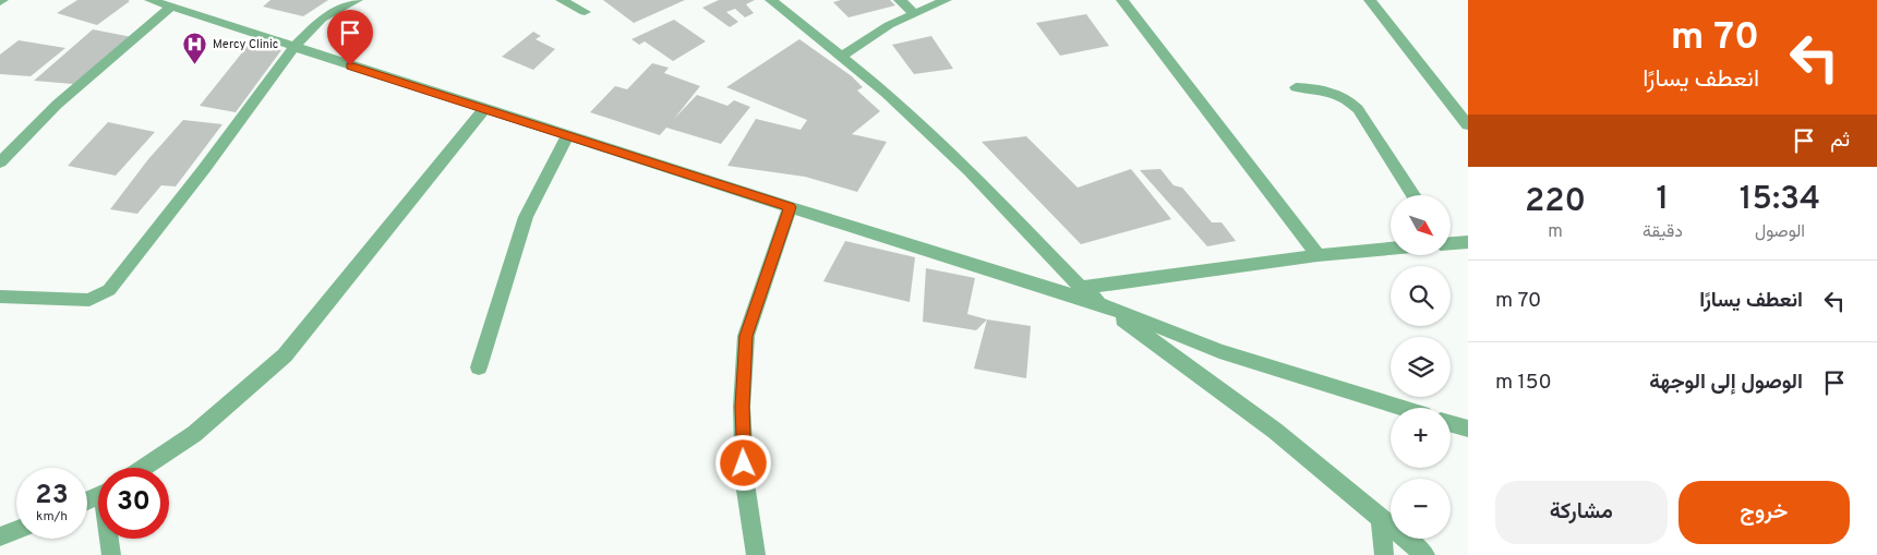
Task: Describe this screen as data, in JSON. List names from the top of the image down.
{
  "places": {
    "hospital": ["Mercy Clinic"]
  },
  "north": "bottom right",
  "page": {
    "turn": ["70 m", "انعطف يسارًا"],
    "then": "ثم",
    "eta": [
      "15:34",
      "الوصول",
      "1",
      "دقيقة",
      "220",
      "m"
    ],
    "map_buttons": ["+", "−"],
    "list": [
      {
        "name": "انعطف يسارًا",
        "value": "70 m"
      },
      {
        "name": "الوصول إلى الوجهة",
        "value": "150 m"
      }
    ],
    "speed": "23 km/h",
    "limit": "30",
    "buttons": ["خروج", "مشاركة"]
  }
}
